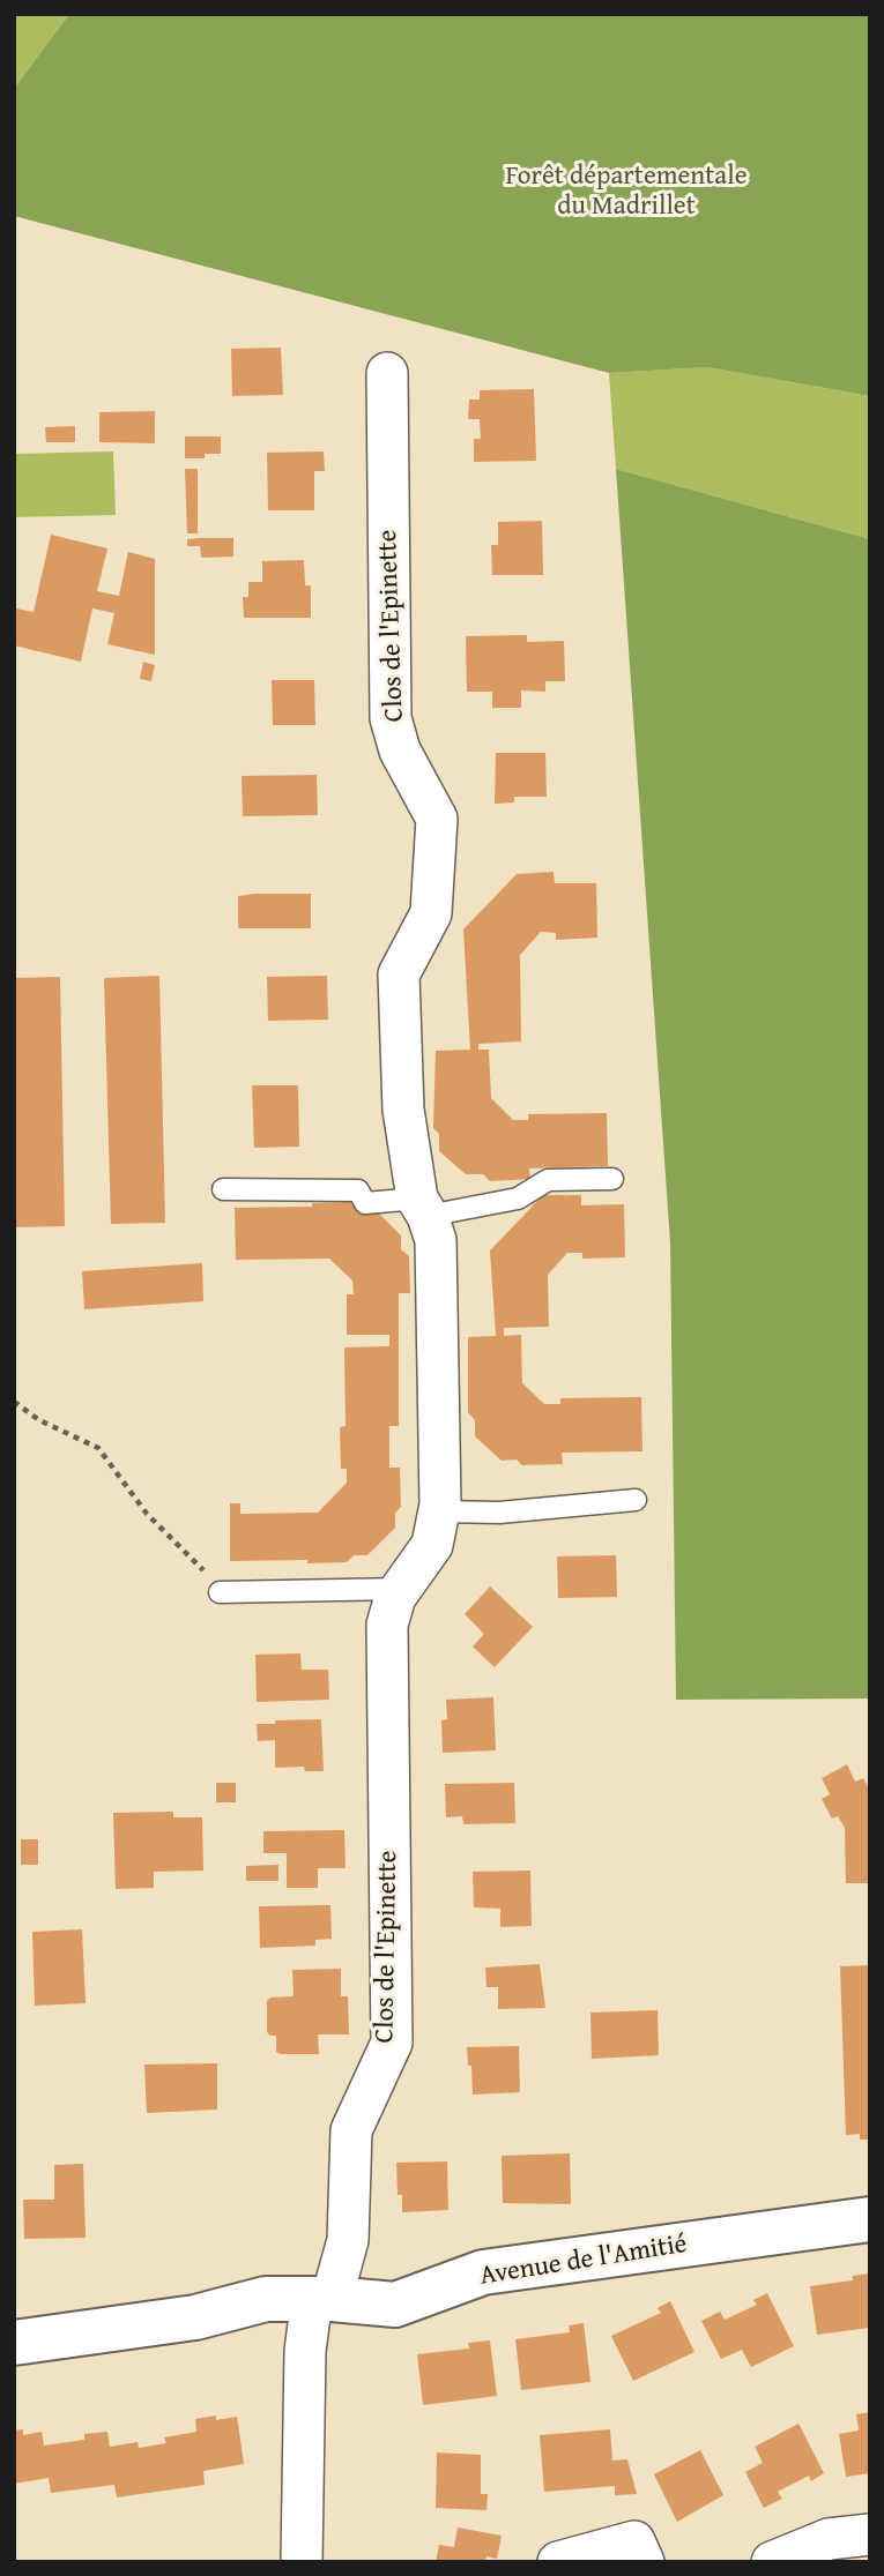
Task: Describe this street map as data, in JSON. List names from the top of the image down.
{
  "streets": {
    "street": ["Clos de l'Epinette", "Avenue de l'Amitié"]
  },
  "crossings": [
    ["Clos de l'Epinette", "Avenue de l'Amitié"]
  ],
  "parks": ["Forêt départementale du Madrillet"]
}
